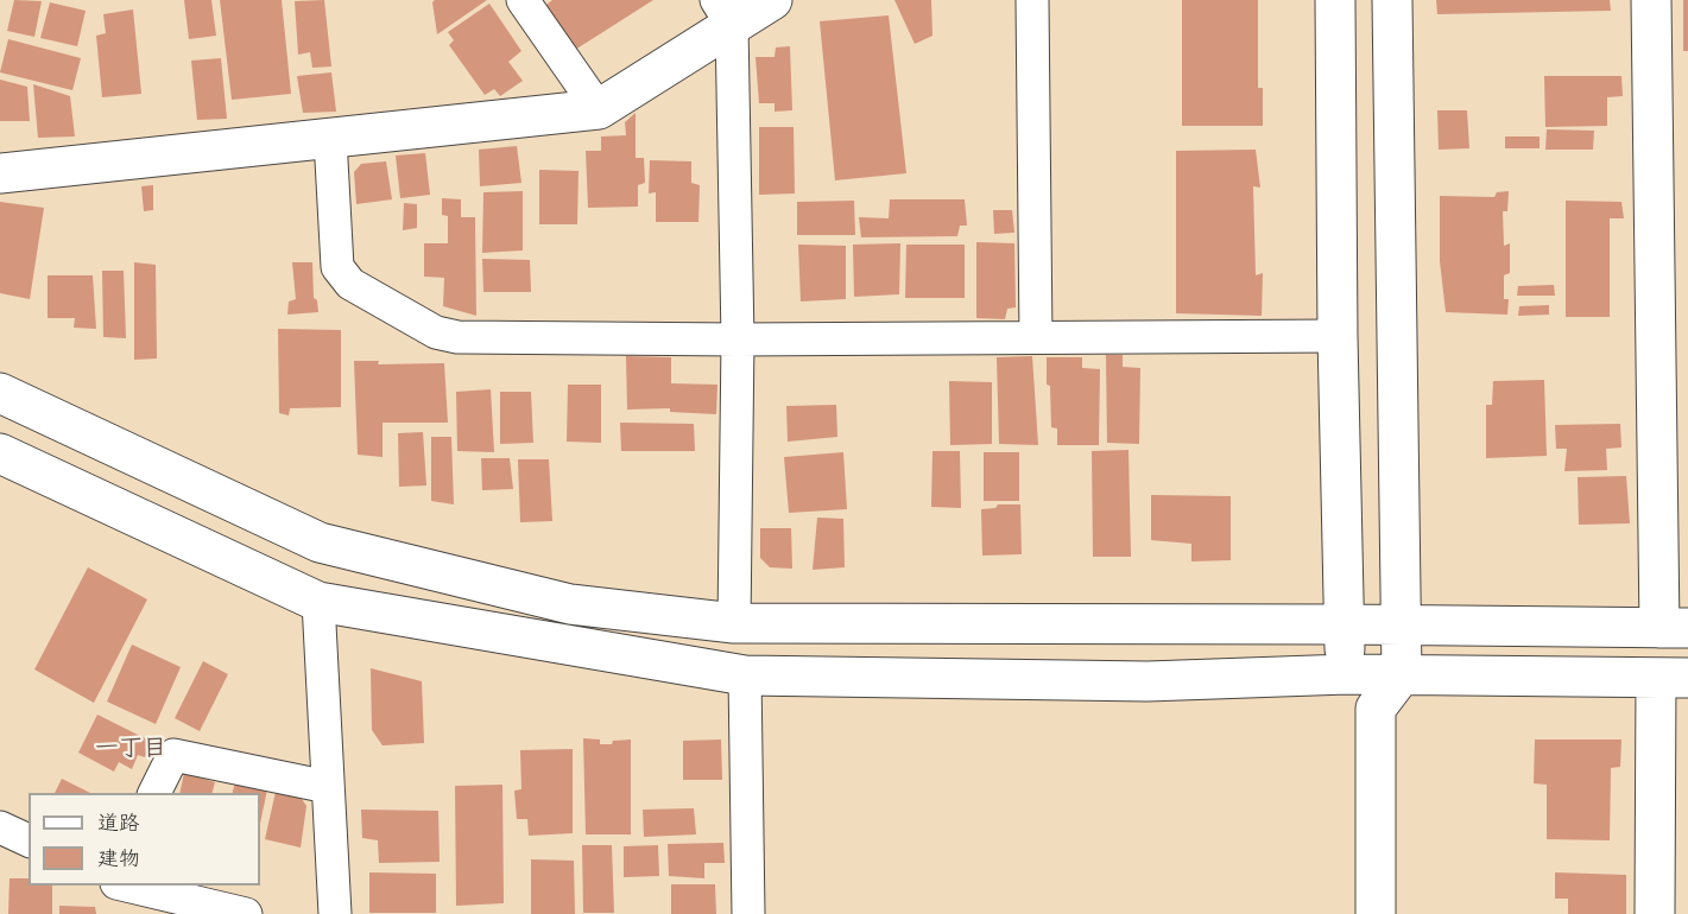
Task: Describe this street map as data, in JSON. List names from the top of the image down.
{
  "districts": ["一丁目"],
  "legend": ["道路", "建物"]
}
